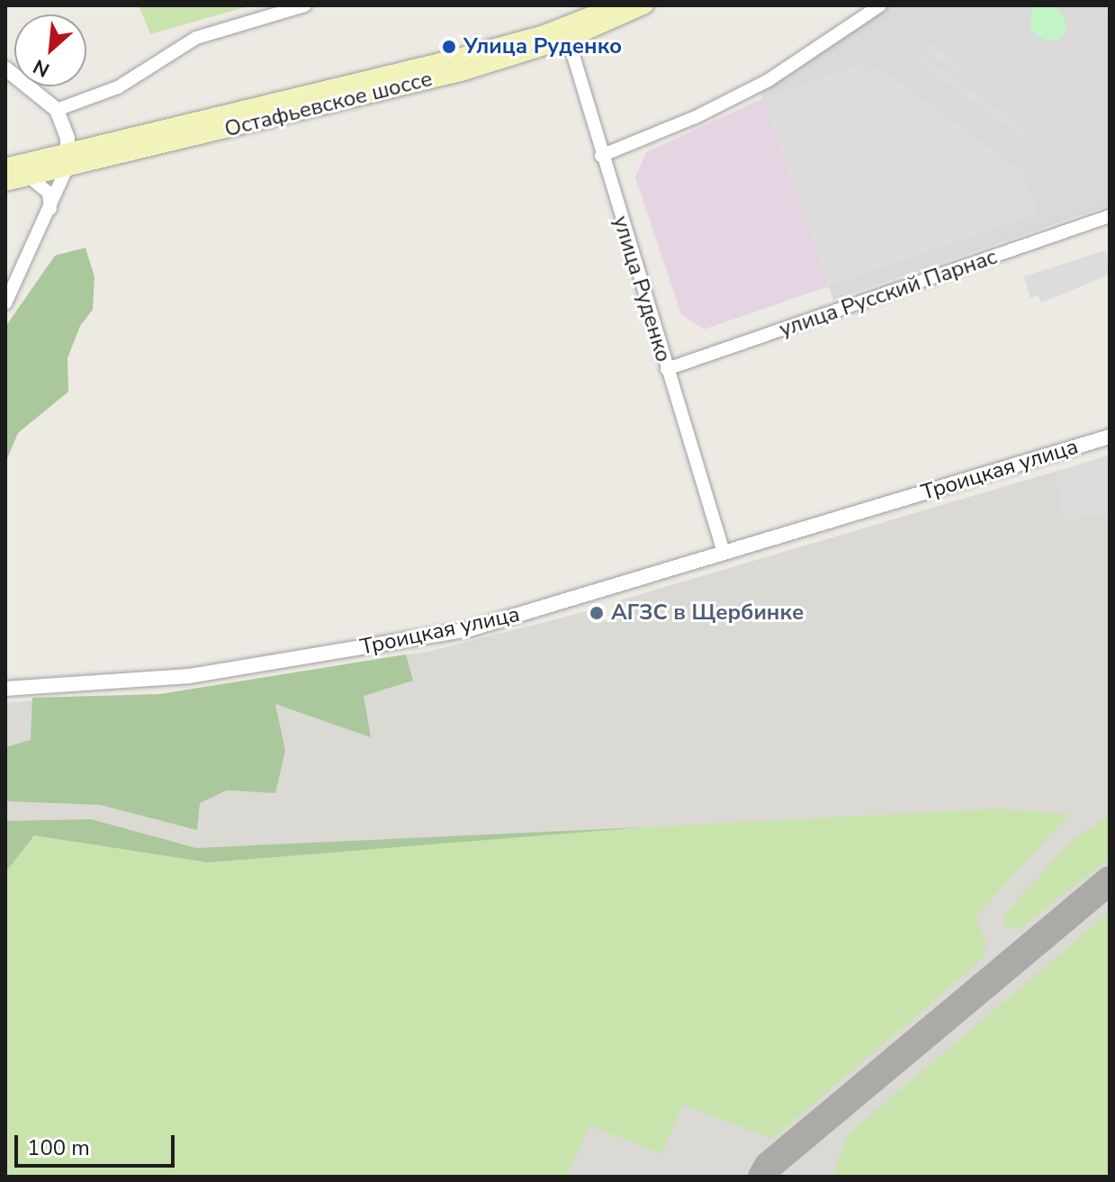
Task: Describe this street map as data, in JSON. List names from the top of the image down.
{
  "streets": {
    "main road": ["Остафьевское шоссе"],
    "street": ["улица Руденко", "улица Русский Парнас", "Троицкая улица"]
  },
  "crossings": [
    ["Остафьевское шоссе", "улица Руденко"],
    ["улица Руденко", "улица Русский Парнас"],
    ["улица Руденко", "Троицкая улица"]
  ],
  "places": ["Улица Руденко", "АГЗС в Щербинке"],
  "scale_bar": "100 m",
  "north": "bottom left"
}
